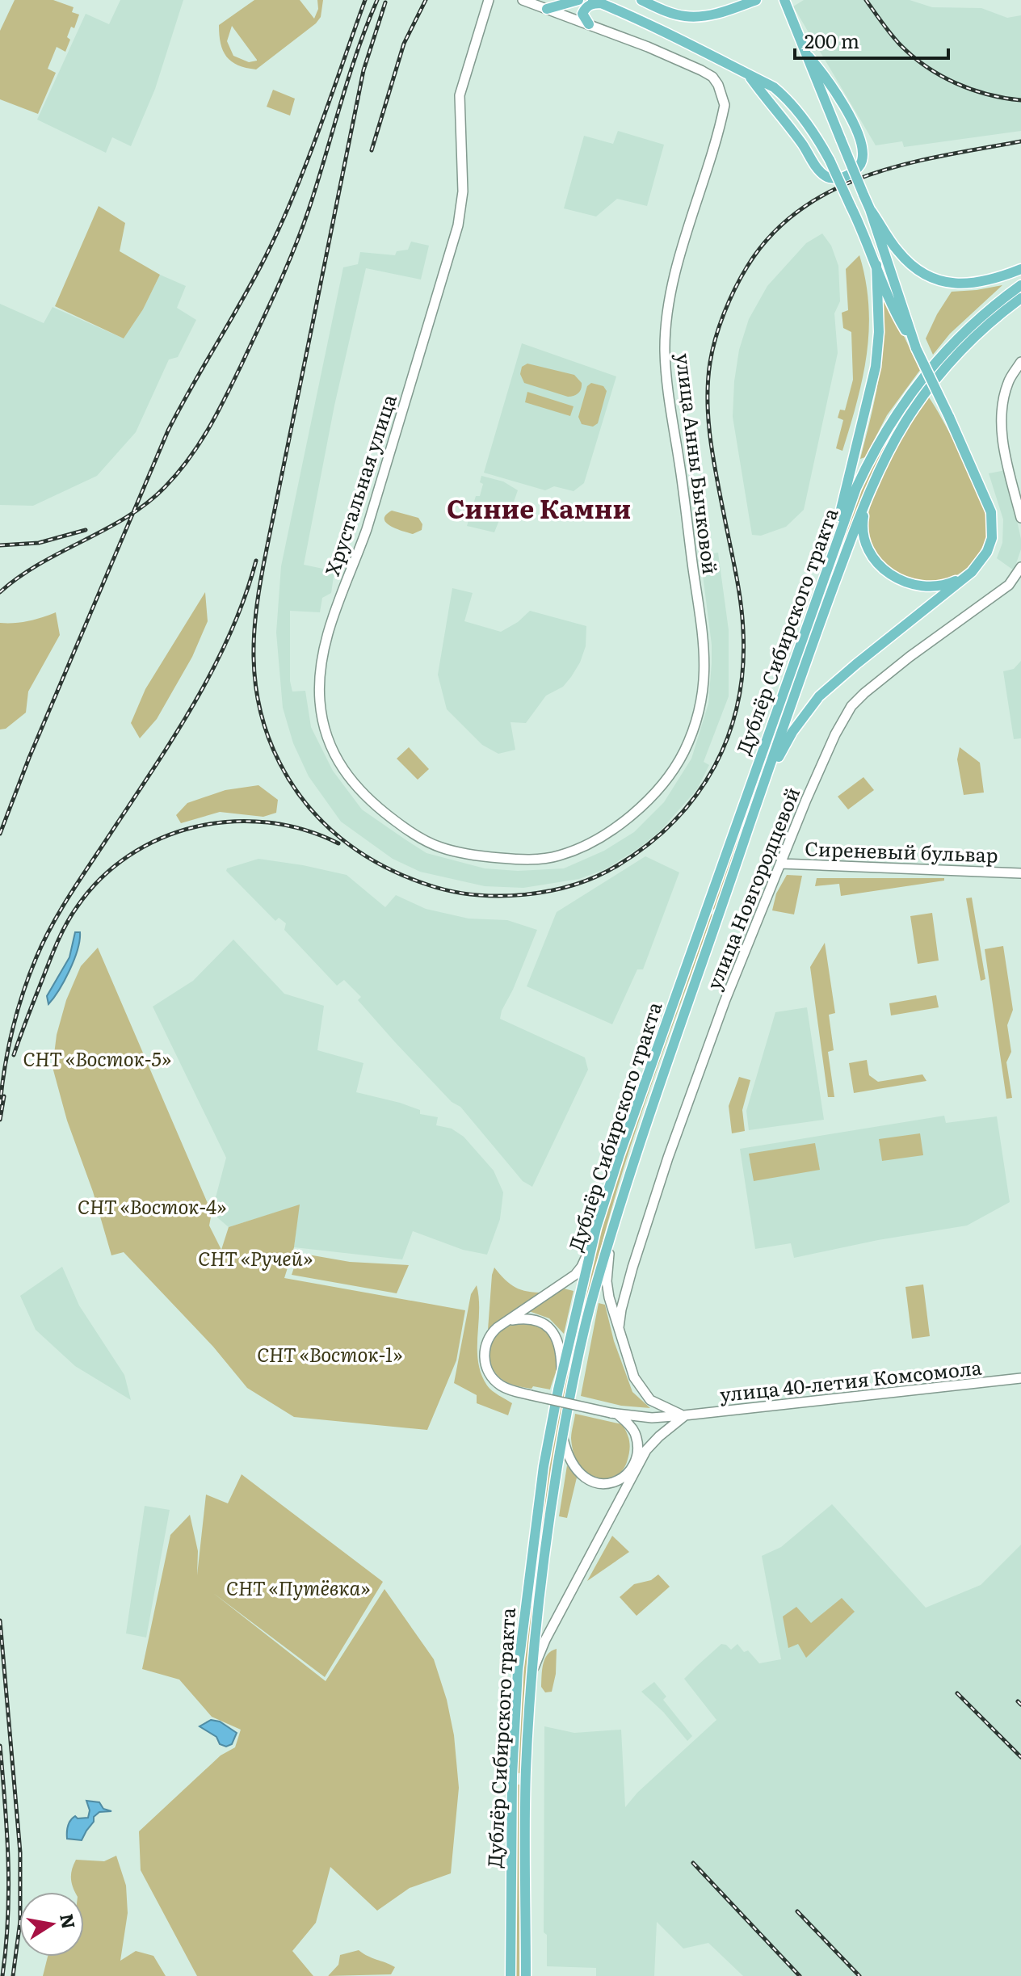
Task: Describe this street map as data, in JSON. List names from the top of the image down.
{
  "streets": {
    "main road": ["Дублёр Сибирского тракта"],
    "street": [
      "улица Анны Бычковой",
      "Хрустальная улица",
      "Сиреневый бульвар",
      "улица Новгородцевой",
      "улица 40-летия Комсомола"
    ]
  },
  "crossings": [
    ["улица Анны Бычковой", "Хрустальная улица"],
    ["Дублёр Сибирского тракта", "улица 40-летия Комсомола"],
    ["Сиреневый бульвар", "улица Новгородцевой"]
  ],
  "districts": ["Синие Камни"],
  "parks": [
    "СНТ «Восток-5»",
    "СНТ «Восток-4»",
    "СНТ «Ручей»",
    "СНТ «Восток-1»",
    "СНТ «Путёвка»"
  ],
  "scale_bar": "200 m",
  "north": "right"
}
